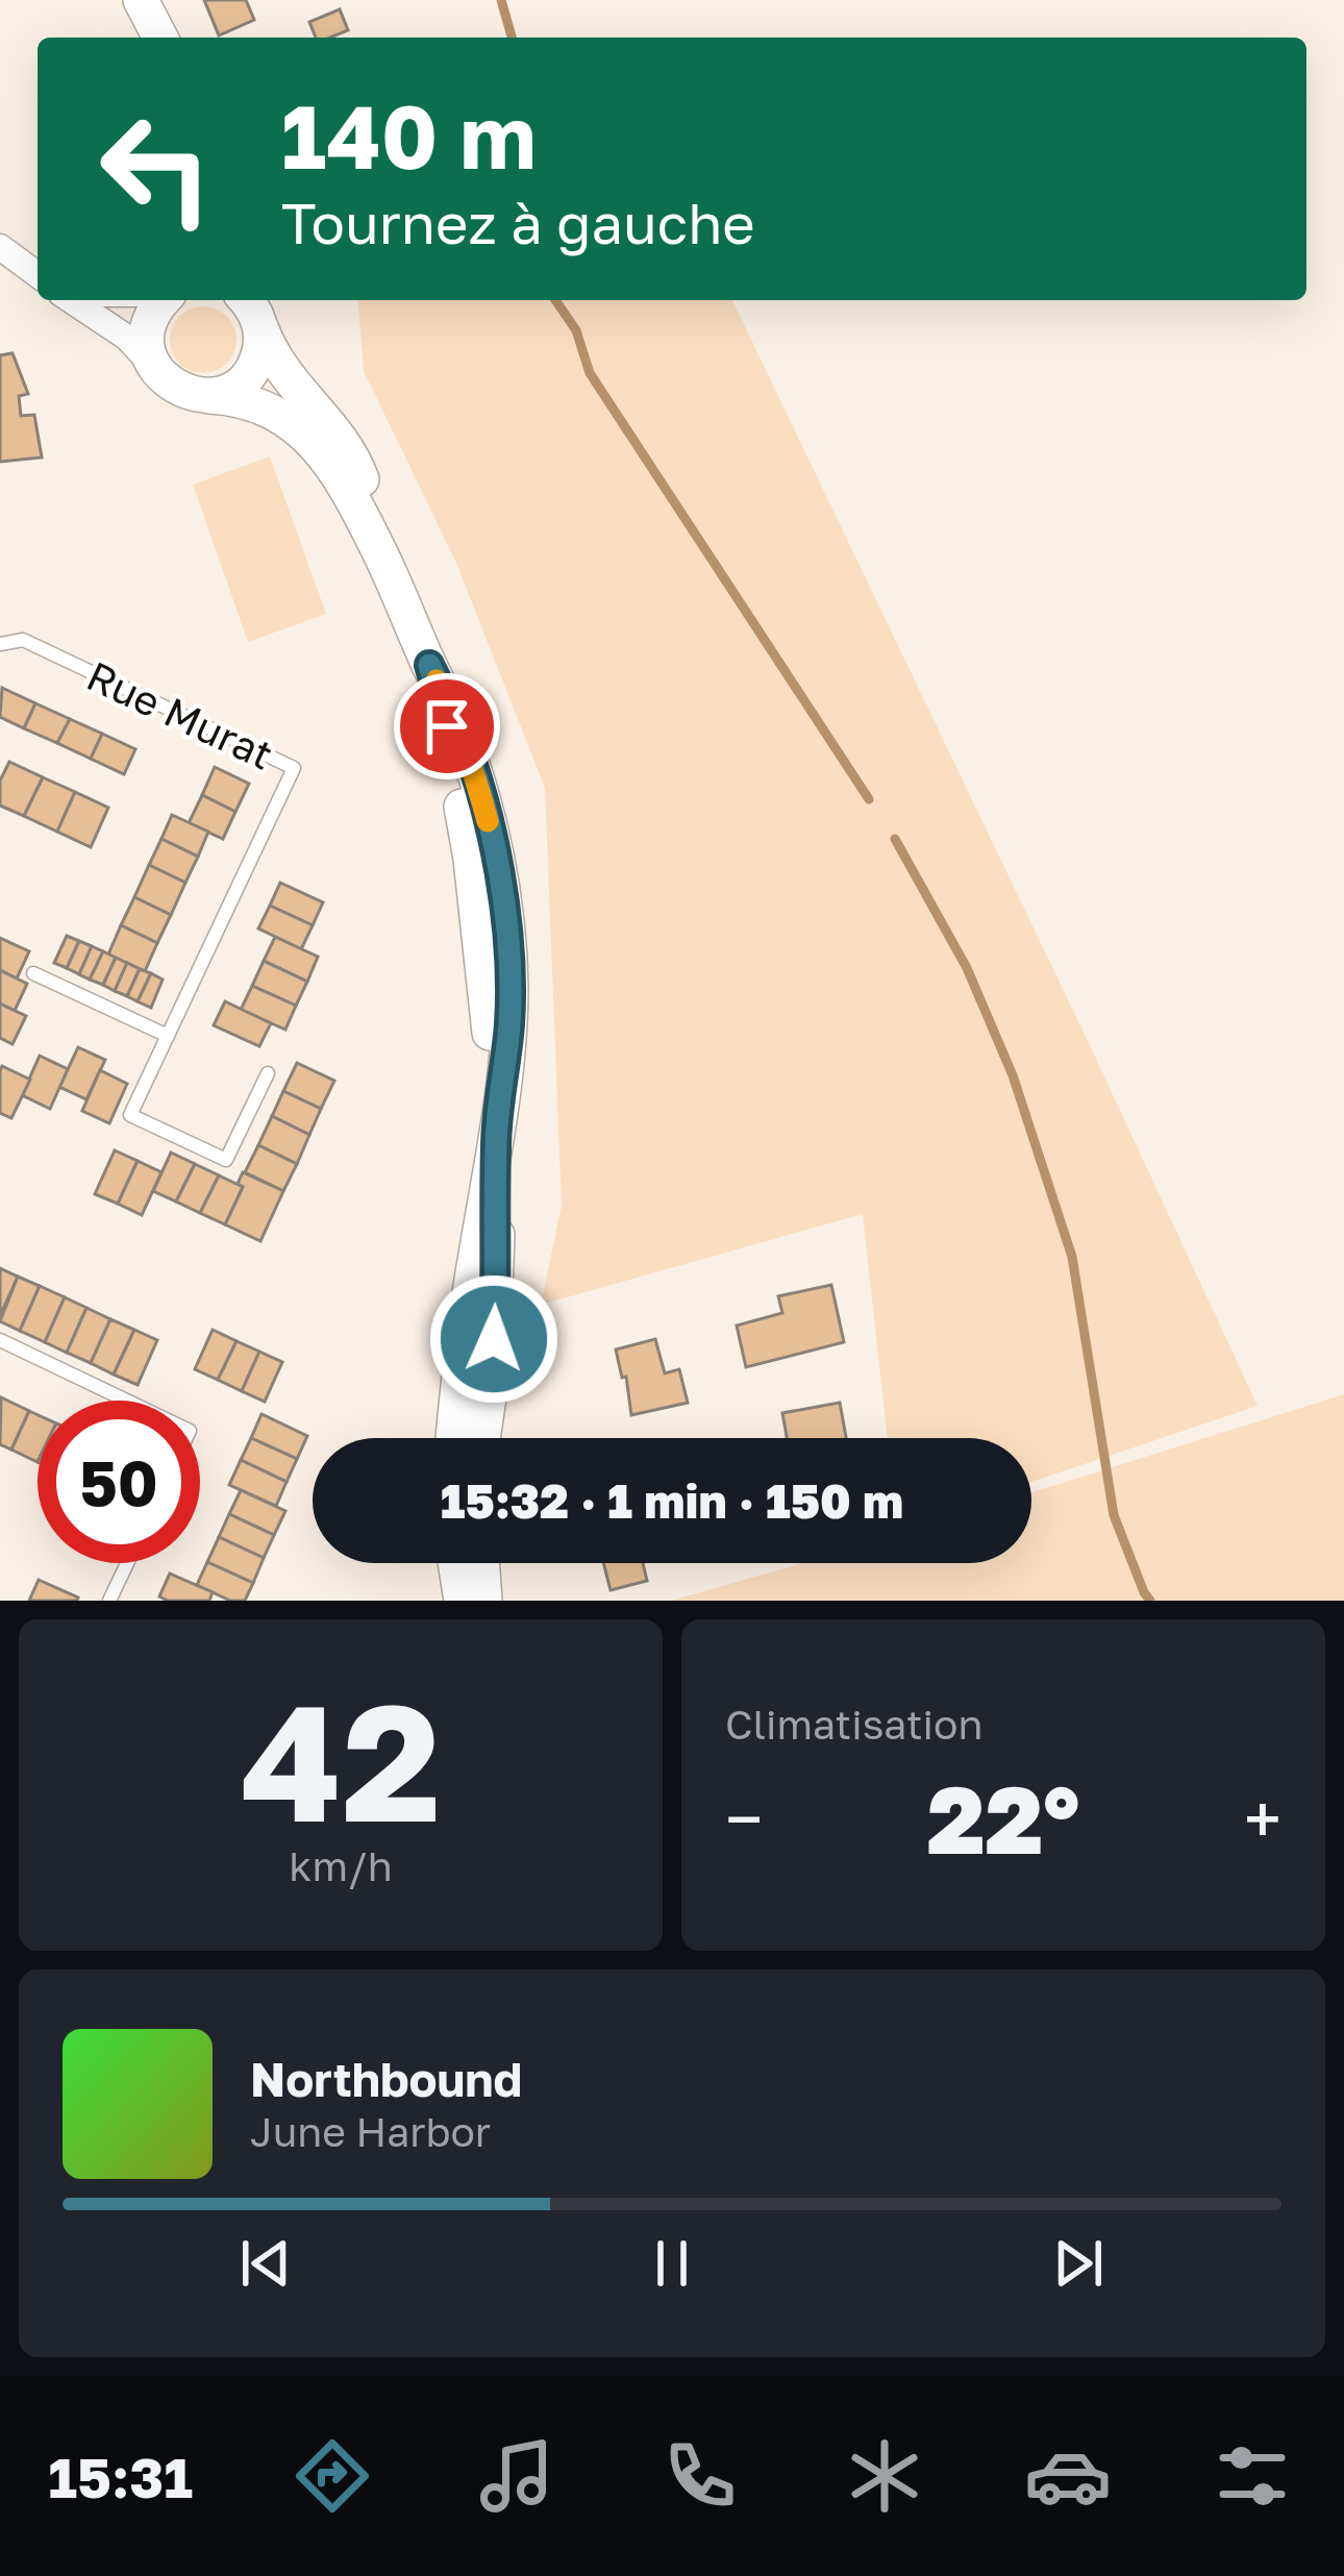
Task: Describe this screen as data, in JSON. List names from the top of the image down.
{
  "streets": {
    "lane": ["Rue Murat"]
  },
  "page": {
    "turn": ["140 m", "Tournez à gauche"],
    "limit": "50",
    "trip": "15:32 · 1 min · 150 m",
    "tile": [
      ["42", "km/h"],
      "Climatisation"
    ],
    "heat": ["−", "22°", "+"],
    "song": ["Northbound", "June Harbor"],
    "tabs": "15:31"
  }
}
